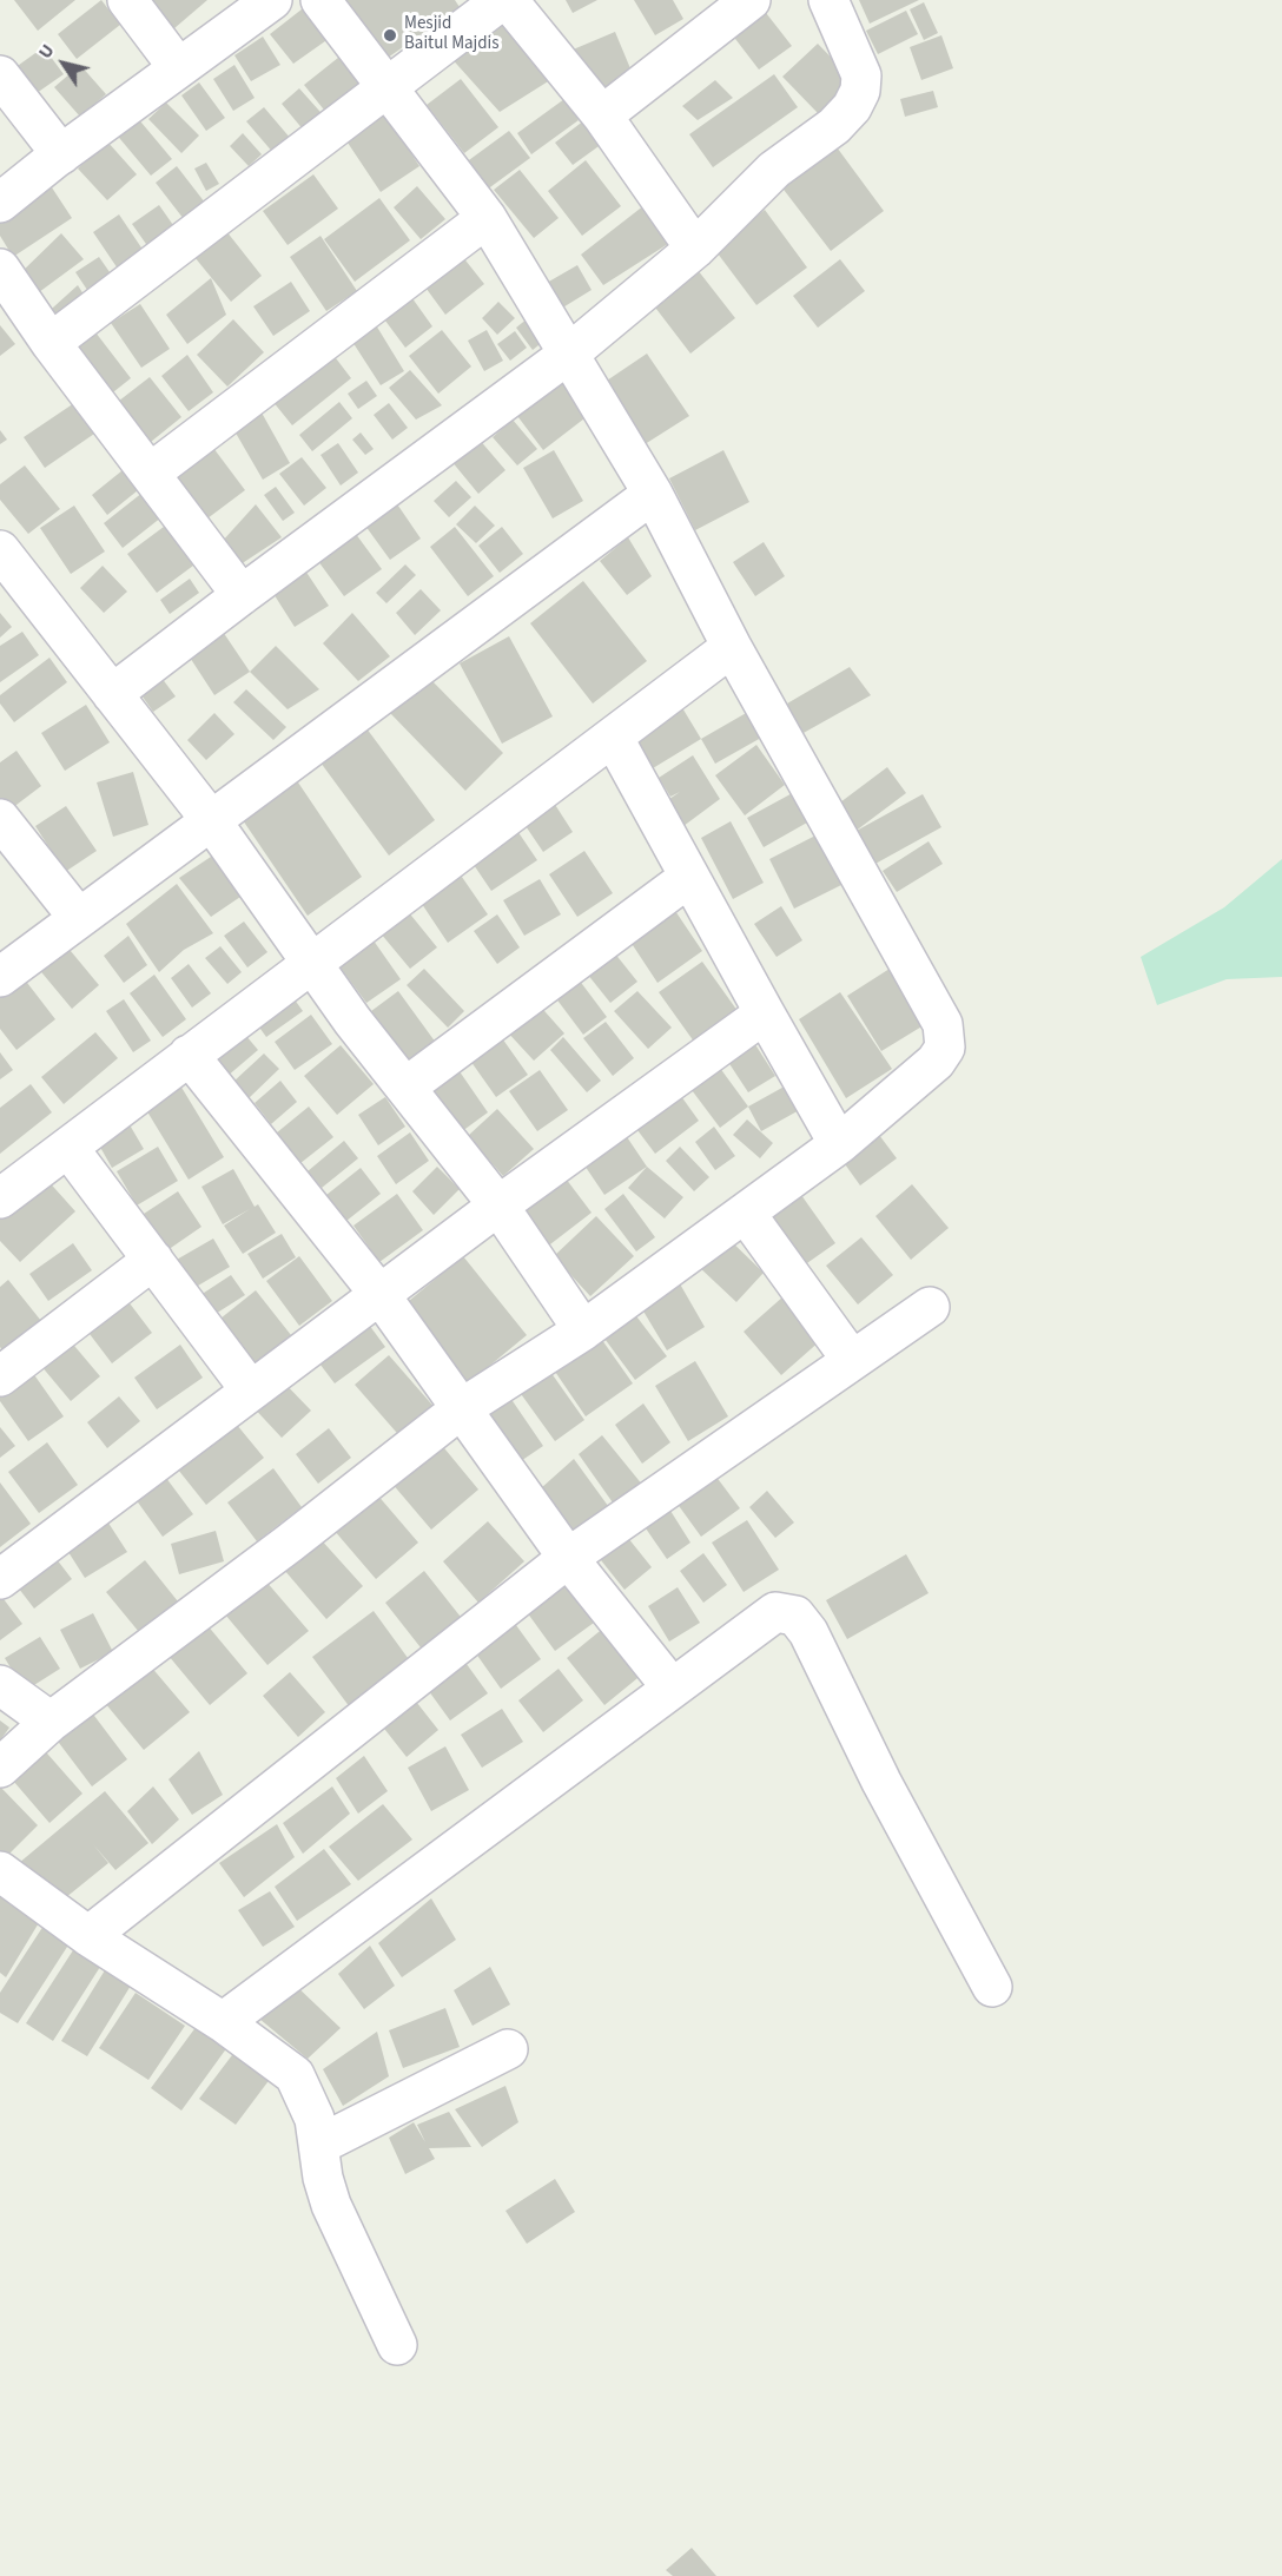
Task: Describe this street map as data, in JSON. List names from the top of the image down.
{
  "places": ["Mesjid Baitul Majdis"],
  "north": "top left"
}
